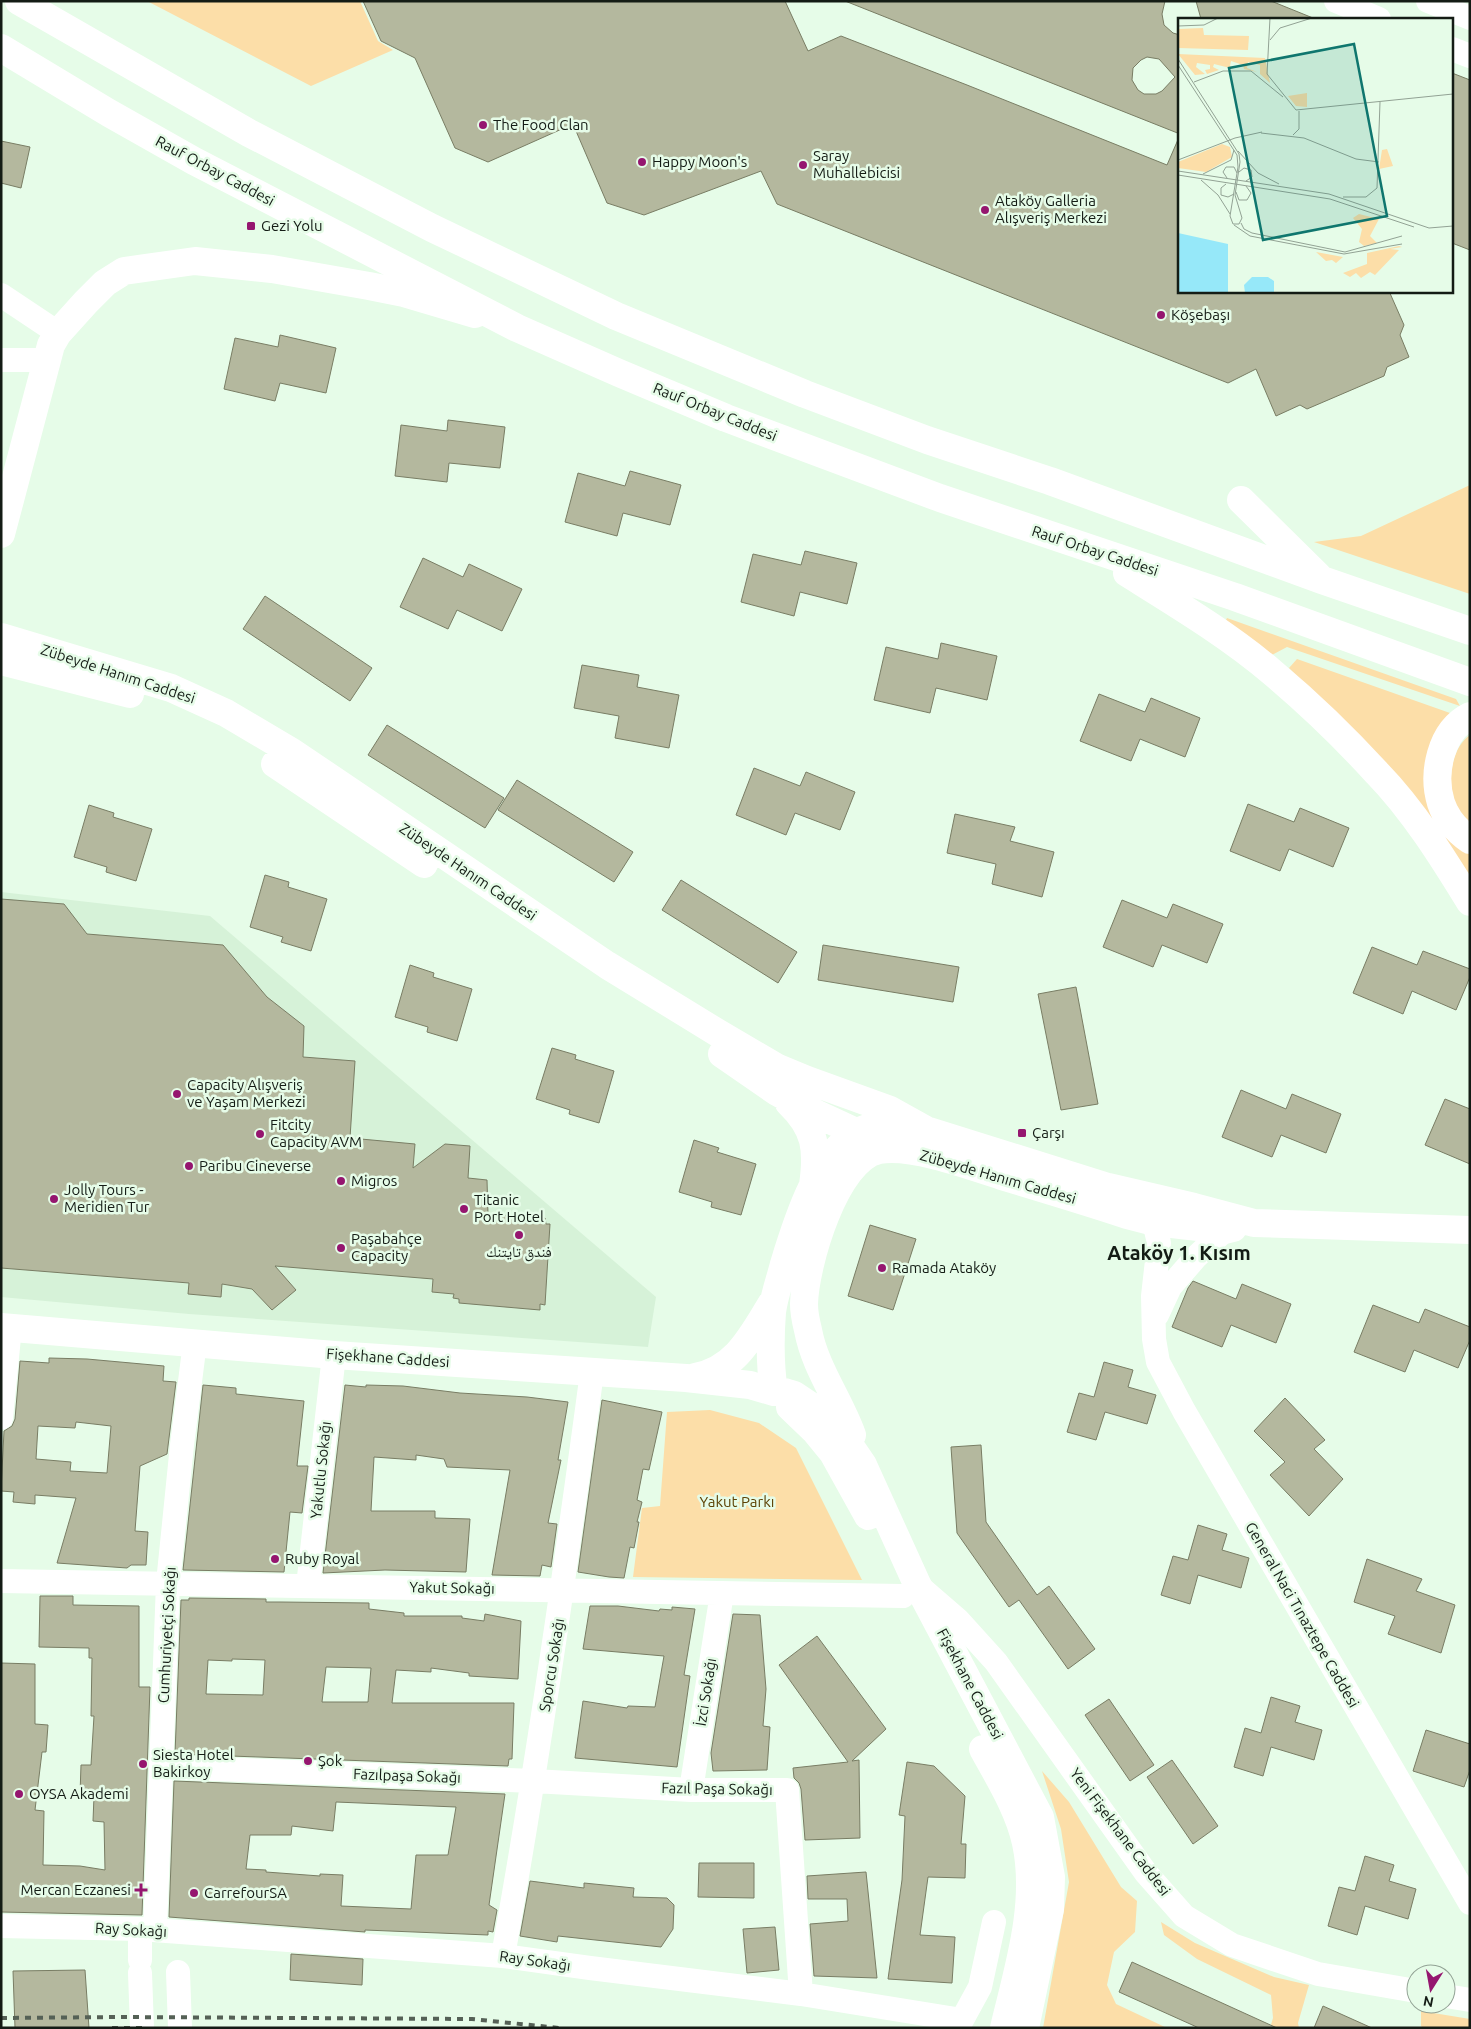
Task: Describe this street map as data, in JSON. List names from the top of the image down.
{
  "streets": {
    "main road": ["Rauf Orbay Caddesi", "Zübeyde Hanım Caddesi", "Fişekhane Caddesi"],
    "street": [
      "Yakutlu Sokağı",
      "Yakut Sokağı",
      "General Naci Tınaztepe Caddesi",
      "Cumhuriyetçi Sokağı",
      "Sporcu Sokağı",
      "İzci Sokağı",
      "Fazılpaşa Sokağı",
      "Fazıl Paşa Sokağı",
      "Yeni Fişekhane Caddesi",
      "Ray Sokağı"
    ]
  },
  "crossings": [
    ["Zübeyde Hanım Caddesi", "Fişekhane Caddesi"],
    ["Zübeyde Hanım Caddesi", "General Naci Tınaztepe Caddesi"],
    ["Fişekhane Caddesi", "Yakutlu Sokağı"],
    ["Fişekhane Caddesi", "Yakut Sokağı"],
    ["Fişekhane Caddesi", "Cumhuriyetçi Sokağı"],
    ["Fişekhane Caddesi", "Sporcu Sokağı"],
    ["Fişekhane Caddesi", "Yeni Fişekhane Caddesi"],
    ["Yakutlu Sokağı", "Yakut Sokağı"],
    ["Yakut Sokağı", "Cumhuriyetçi Sokağı"],
    ["Yakut Sokağı", "Sporcu Sokağı"],
    ["Yakut Sokağı", "İzci Sokağı"],
    ["Yakut Sokağı", "Yeni Fişekhane Caddesi"],
    ["Cumhuriyetçi Sokağı", "Fazılpaşa Sokağı"],
    ["Cumhuriyetçi Sokağı", "Ray Sokağı"],
    ["Sporcu Sokağı", "Fazılpaşa Sokağı"],
    ["Sporcu Sokağı", "Fazıl Paşa Sokağı"],
    ["Sporcu Sokağı", "Ray Sokağı"],
    ["İzci Sokağı", "Fazıl Paşa Sokağı"],
    ["Fazılpaşa Sokağı", "Fazıl Paşa Sokağı"],
    ["Fazıl Paşa Sokağı", "Ray Sokağı"]
  ],
  "districts": ["Ataköy 1. Kısım"],
  "parks": ["Yakut Parkı"],
  "places": {
    "other": [
      "The Food Clan",
      "Happy Moon's",
      "Saray Muhallebicisi",
      "Ataköy Galleria Alışveriş Merkezi",
      "Köşebaşı",
      "Capacity Alışveriş ve Yaşam Merkezi",
      "Fitcity Capacity AVM",
      "Paribu Cineverse",
      "Migros",
      "Jolly Tours - Meridien Tur",
      "Titanic Port Hotel",
      "فندق تايتنك",
      "Paşabahçe Capacity",
      "Ramada Ataköy",
      "Ruby Royal",
      "Şok",
      "Siesta Hotel Bakirkoy",
      "OYSA Akademi",
      "CarrefourSA"
    ],
    "transit": ["Gezi Yolu", "Çarşı"],
    "health": ["Mercan Eczanesi"]
  },
  "north": "bottom"
}
